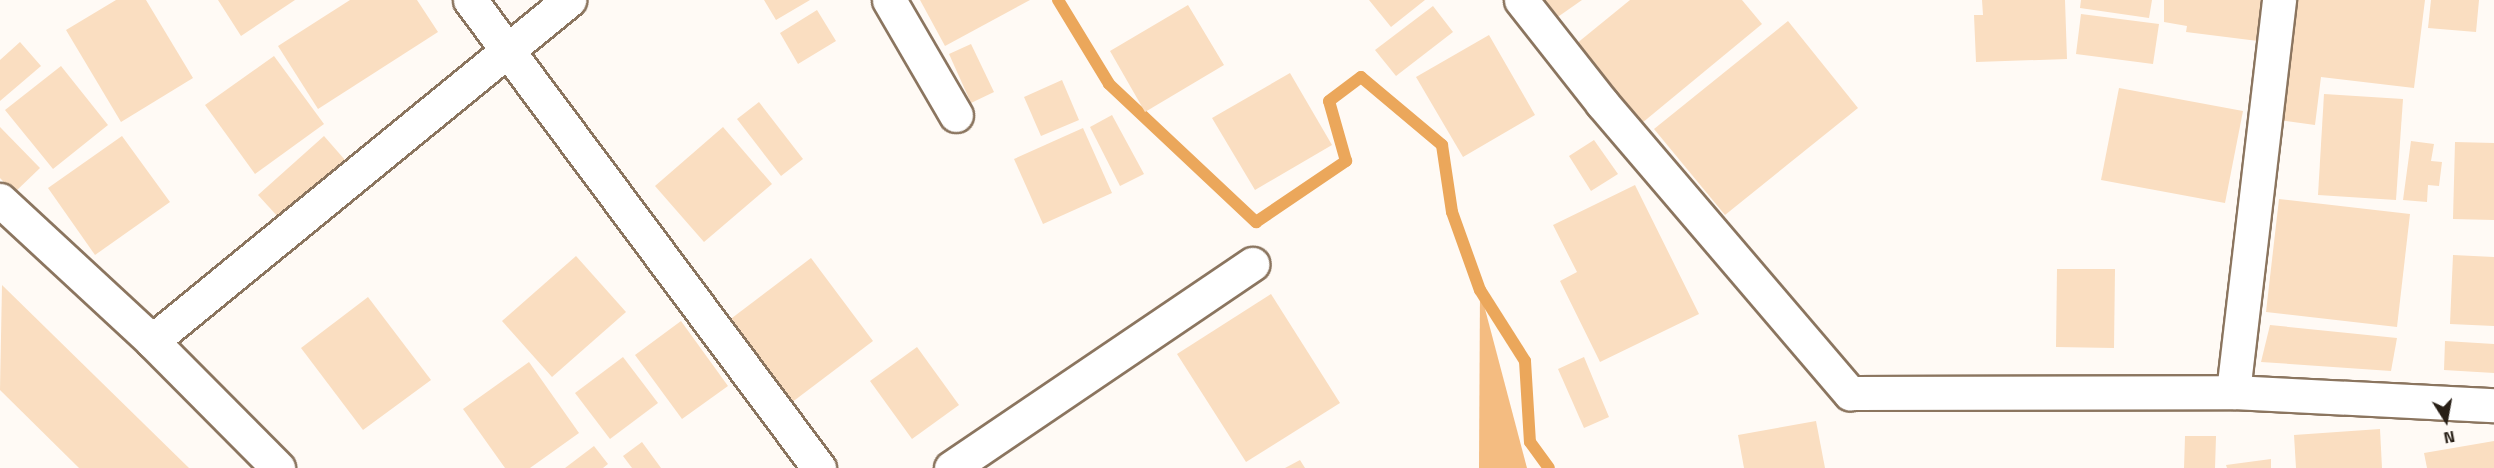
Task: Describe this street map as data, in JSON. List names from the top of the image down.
{
  "north": "bottom"
}
